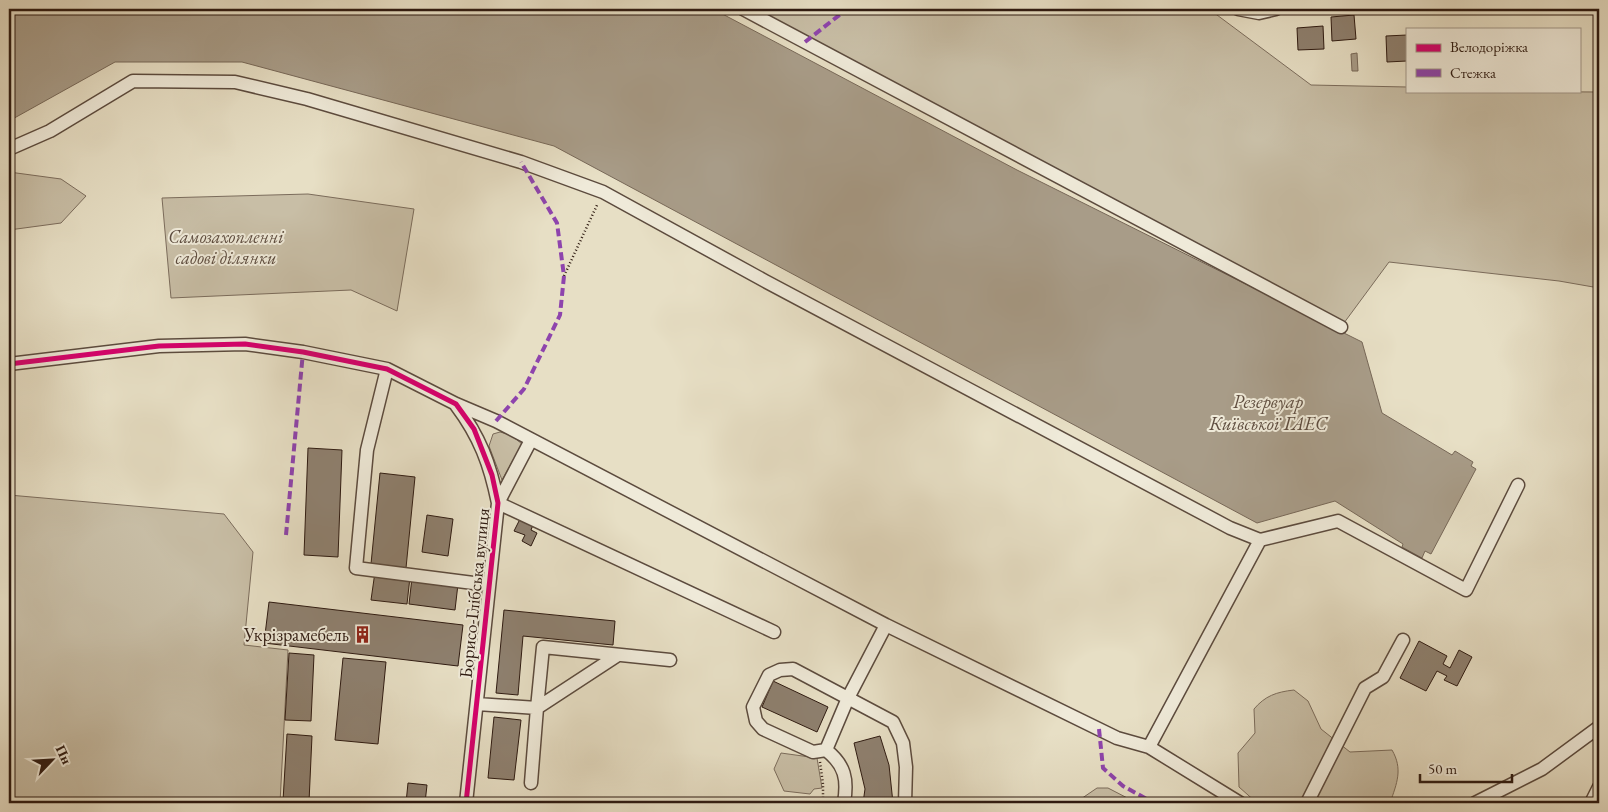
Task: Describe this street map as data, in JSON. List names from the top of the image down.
{
  "streets": {
    "street": ["Борисо-Глібська вулиця"]
  },
  "water": ["Резервуар Київської ГАЕС"],
  "parks": ["Самозахопленні садові ділянки"],
  "places": {
    "building": ["Укрізрамебель"]
  },
  "legend": ["Велодоріжка", "Стежка"],
  "scale_bar": "50 m",
  "north": "top right"
}
